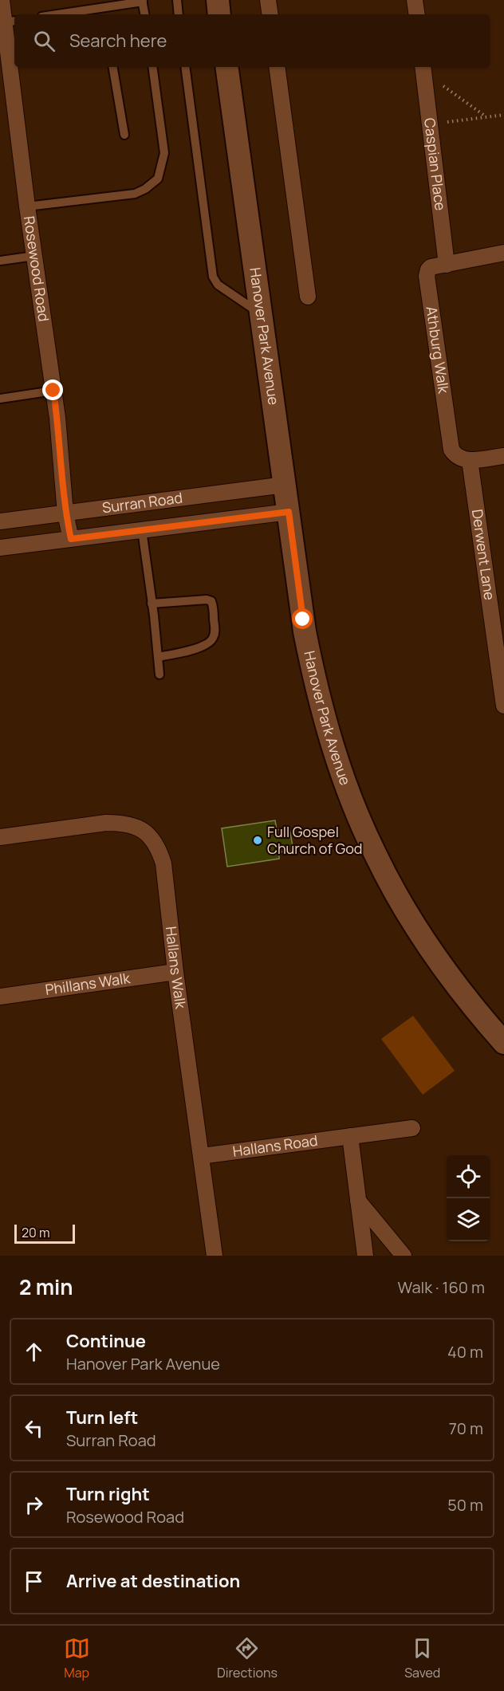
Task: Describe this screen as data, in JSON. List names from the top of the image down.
{
  "streets": {
    "street": [
      "Caspian Place",
      "Rosewood Road",
      "Hanover Park Avenue",
      "Athburg Walk",
      "Surran Road",
      "Derwent Lane",
      "Hallans Walk",
      "Phillans Walk",
      "Hallans Road"
    ]
  },
  "crossings": [
    ["Caspian Place", "Athburg Walk"],
    ["Rosewood Road", "Surran Road"],
    ["Hanover Park Avenue", "Surran Road"],
    ["Athburg Walk", "Derwent Lane"],
    ["Hallans Walk", "Phillans Walk"],
    ["Hallans Walk", "Hallans Road"]
  ],
  "places": ["Full Gospel Church of God"],
  "scale_bar": "20 m",
  "page": {
    "search": "Search here",
    "scale": "20 m",
    "heading": ["2 min", "Walk · 160 m"],
    "list": [
      ["Continue", "Hanover Park Avenue", "40 m"],
      ["Turn left", "Surran Road", "70 m"],
      ["Turn right", "Rosewood Road", "50 m"],
      "Arrive at destination"
    ],
    "nav": ["Map", "Directions", "Saved"]
  }
}
